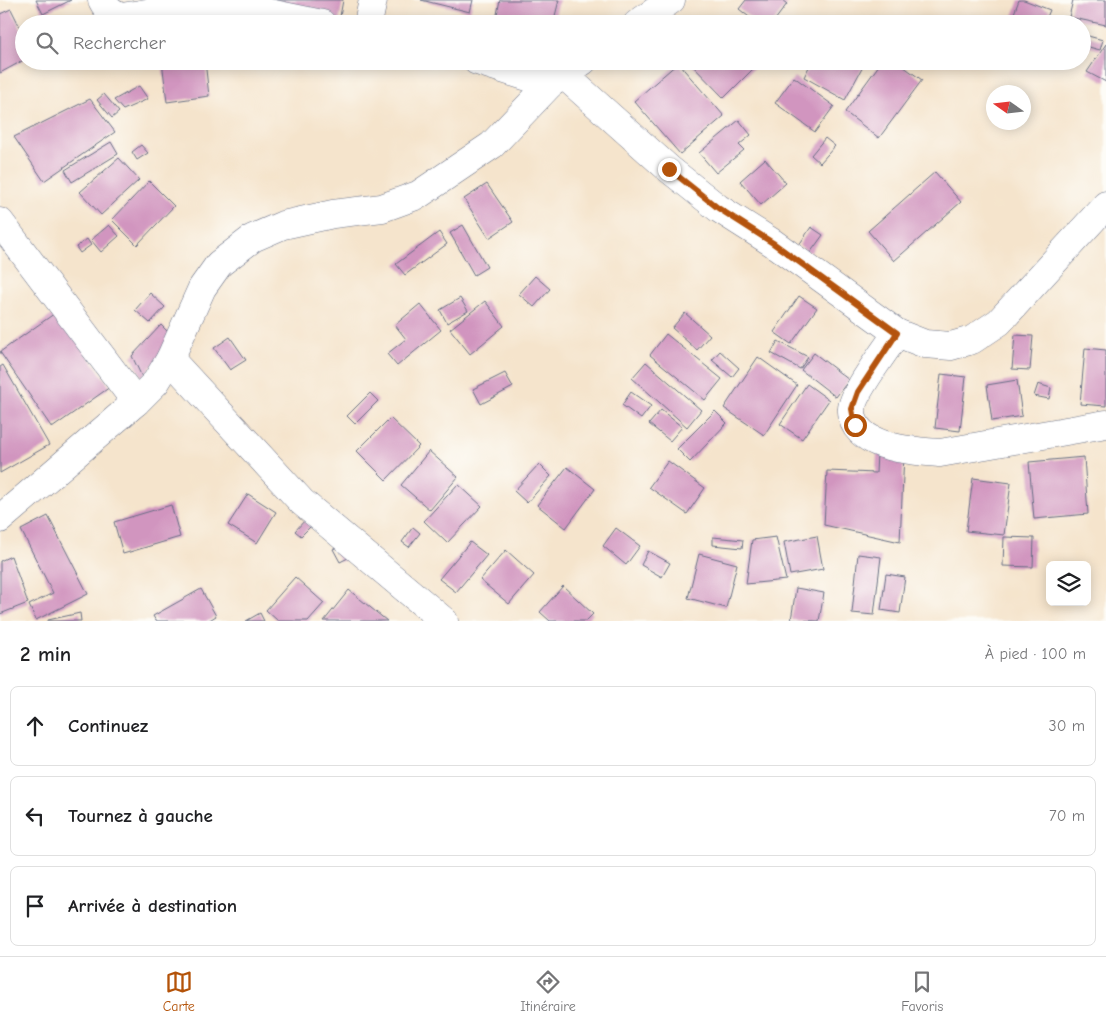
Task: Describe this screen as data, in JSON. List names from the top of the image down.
{
  "north": "left",
  "page": {
    "search": "Rechercher",
    "heading": ["2 min", "À pied · 100 m"],
    "list": [
      ["Continuez", "30 m"],
      ["Tournez à gauche", "70 m"],
      "Arrivée à destination"
    ],
    "nav": ["Carte", "Itinéraire", "Favoris"]
  }
}
